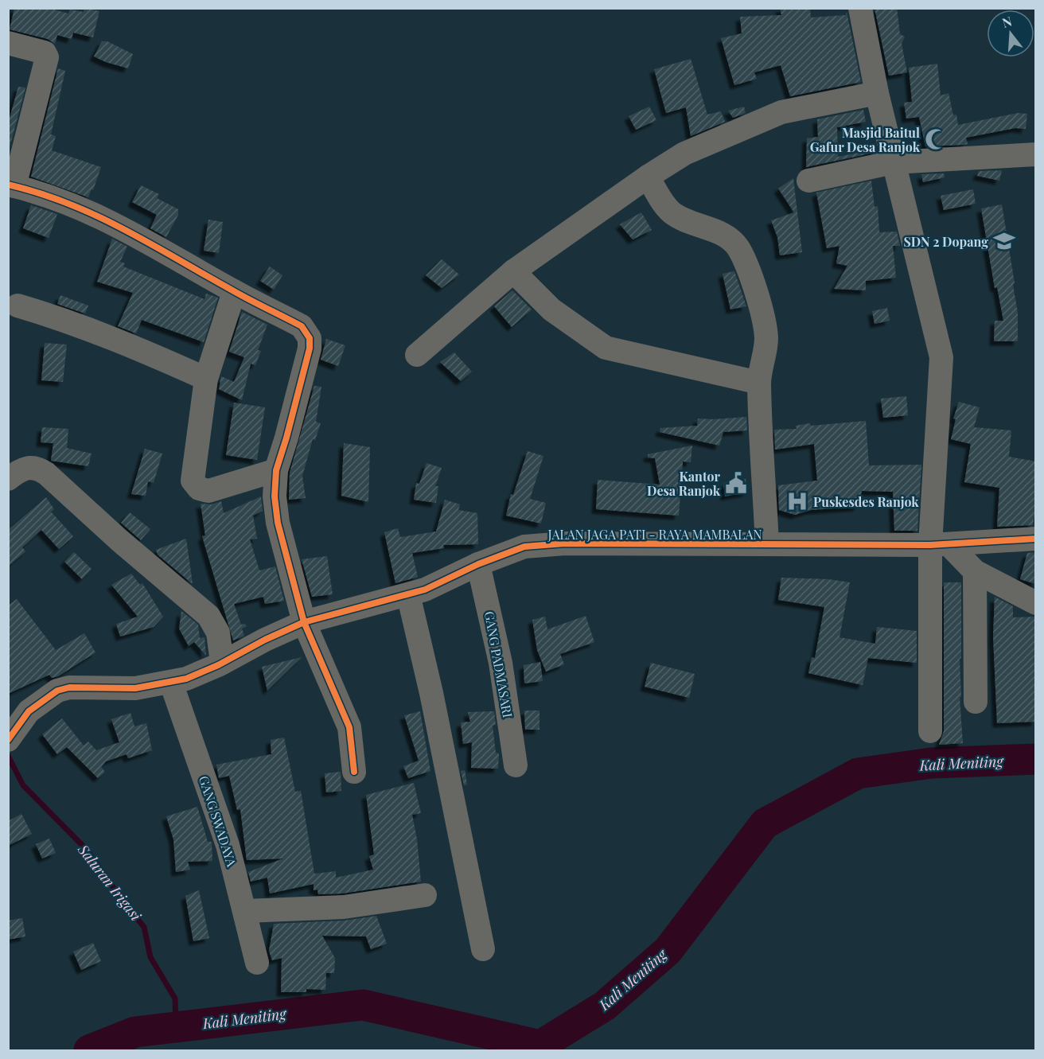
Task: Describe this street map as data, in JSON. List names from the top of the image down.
{
  "streets": {
    "street": ["JALAN JAGA PATI - RAYA MAMBALAN", "GANG PADMASARI", "GANG SWADAYA"]
  },
  "crossings": [
    ["JALAN JAGA PATI - RAYA MAMBALAN", "GANG PADMASARI"],
    ["JALAN JAGA PATI - RAYA MAMBALAN", "GANG SWADAYA"]
  ],
  "water": ["Kali Meniting", "Saluran Irigasi"],
  "places": {
    "mosque": ["Masjid Baitul Gafur Desa Ranjok"],
    "school or university": ["SDN 2 Dopang"],
    "public building": ["Kantor Desa Ranjok"],
    "hospital": ["Puskesdes Ranjok"]
  },
  "north": "top"
}
